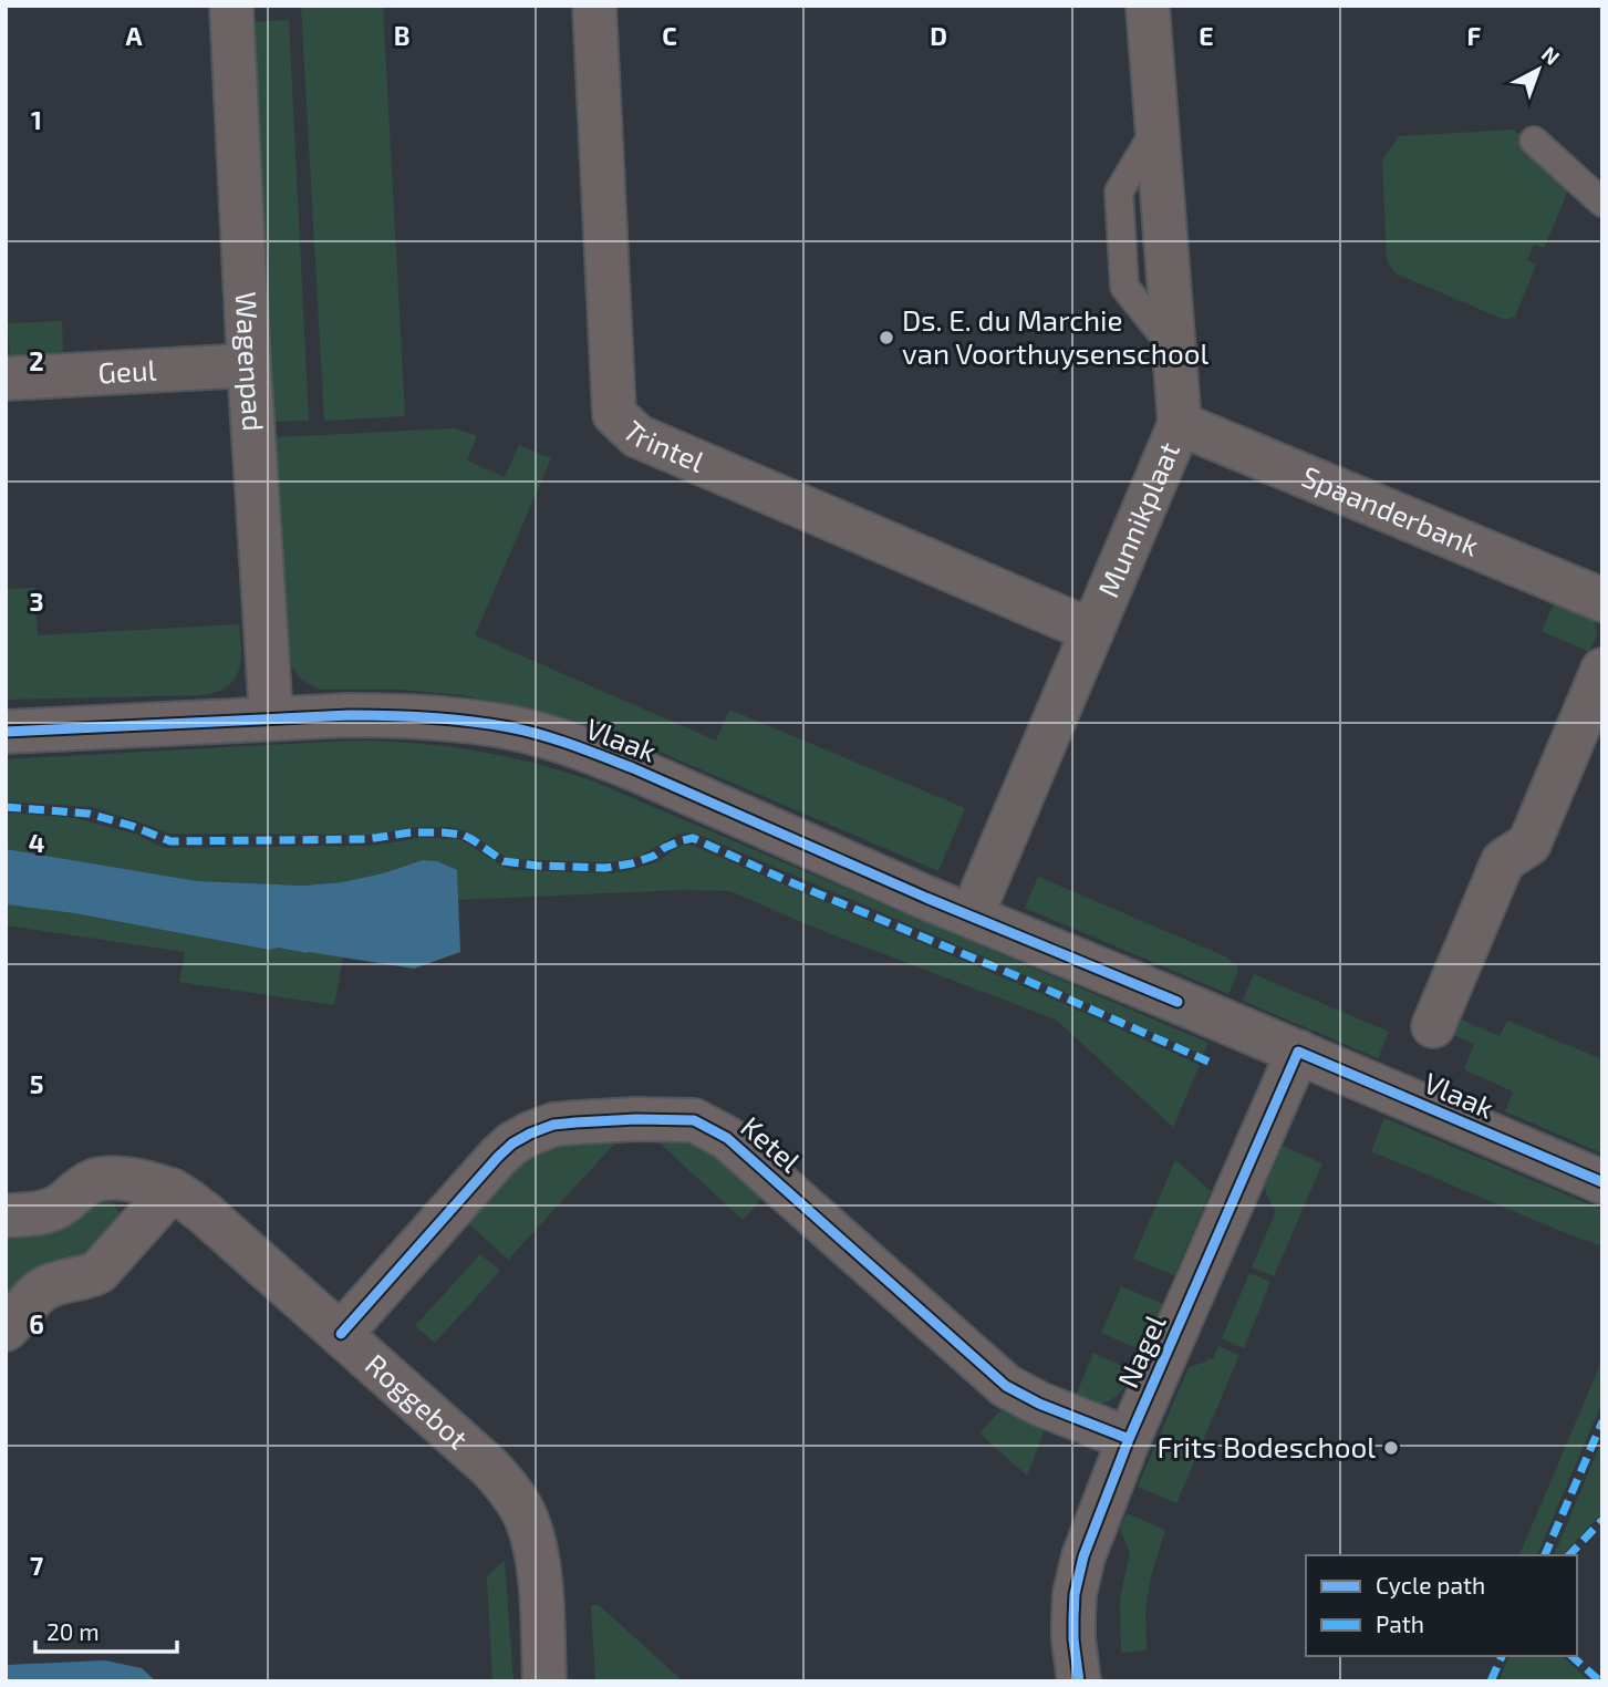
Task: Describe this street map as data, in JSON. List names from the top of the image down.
{
  "streets": {
    "street": [
      "Wagenpad",
      "Geul",
      "Trintel",
      "Spaanderbank",
      "Munnikplaat",
      "Vlaak",
      "Ketel",
      "Nagel",
      "Roggebot"
    ]
  },
  "crossings": [
    ["Wagenpad", "Geul"],
    ["Wagenpad", "Vlaak"],
    ["Trintel", "Munnikplaat"],
    ["Spaanderbank", "Munnikplaat"],
    ["Munnikplaat", "Vlaak"],
    ["Vlaak", "Nagel"],
    ["Ketel", "Nagel"],
    ["Ketel", "Roggebot"]
  ],
  "places": ["Ds. E. du Marchie van Voorthuysenschool", "Frits Bodeschool"],
  "legend": ["Cycle path", "Path"],
  "scale_bar": "20 m",
  "north": "top right",
  "grid": {
    "columns": [
      "A",
      "B",
      "C",
      "D",
      "E",
      "F"
    ],
    "rows": [
      "1",
      "2",
      "3",
      "4",
      "5",
      "6",
      "7"
    ]
  }
}
